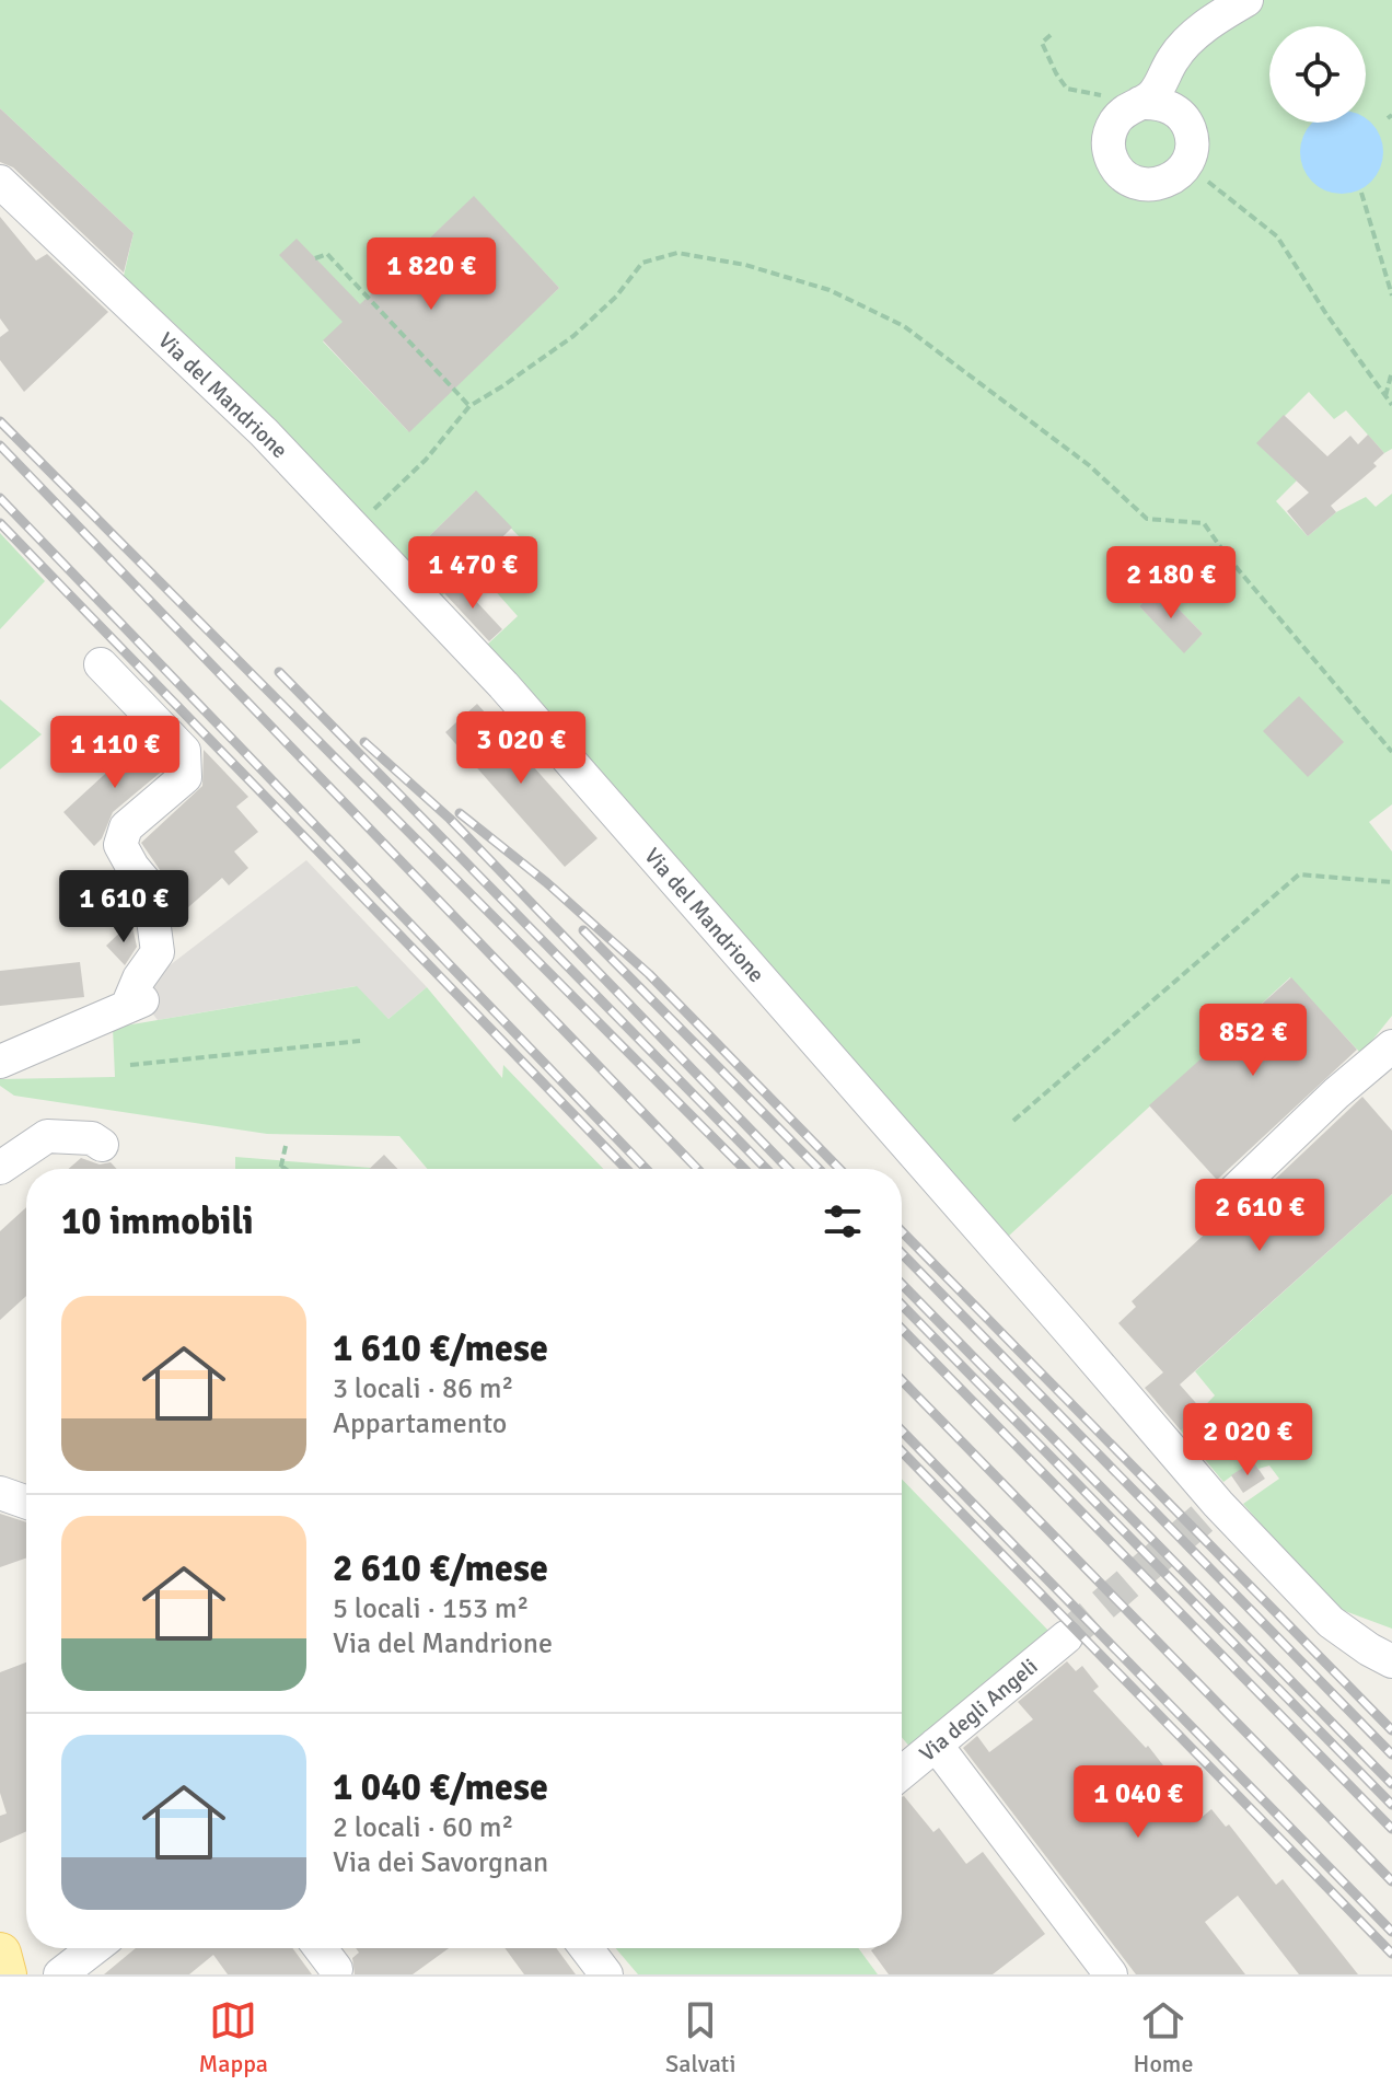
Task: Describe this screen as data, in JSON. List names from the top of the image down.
{
  "streets": {
    "street": ["Via del Mandrione", "Via degli Angeli"]
  },
  "page": {
    "price": [
      "1 820 €",
      "1 470 €",
      "2 180 €",
      "3 020 €",
      "1 110 €",
      "1 610 €",
      "852 €",
      "2 610 €",
      "2 020 €",
      "1 040 €"
    ],
    "heading": "10 immobili",
    "list": [
      {
        "name": "1 610 €/mese",
        "note": "3 locali · 86 m² · Appartamento"
      },
      {
        "name": "2 610 €/mese",
        "note": "5 locali · 153 m² · Via del Mandrione"
      },
      {
        "name": "1 040 €/mese",
        "note": "2 locali · 60 m² · Via dei Savorgnan"
      }
    ],
    "tabs": ["Mappa", "Salvati", "Home"]
  }
}
